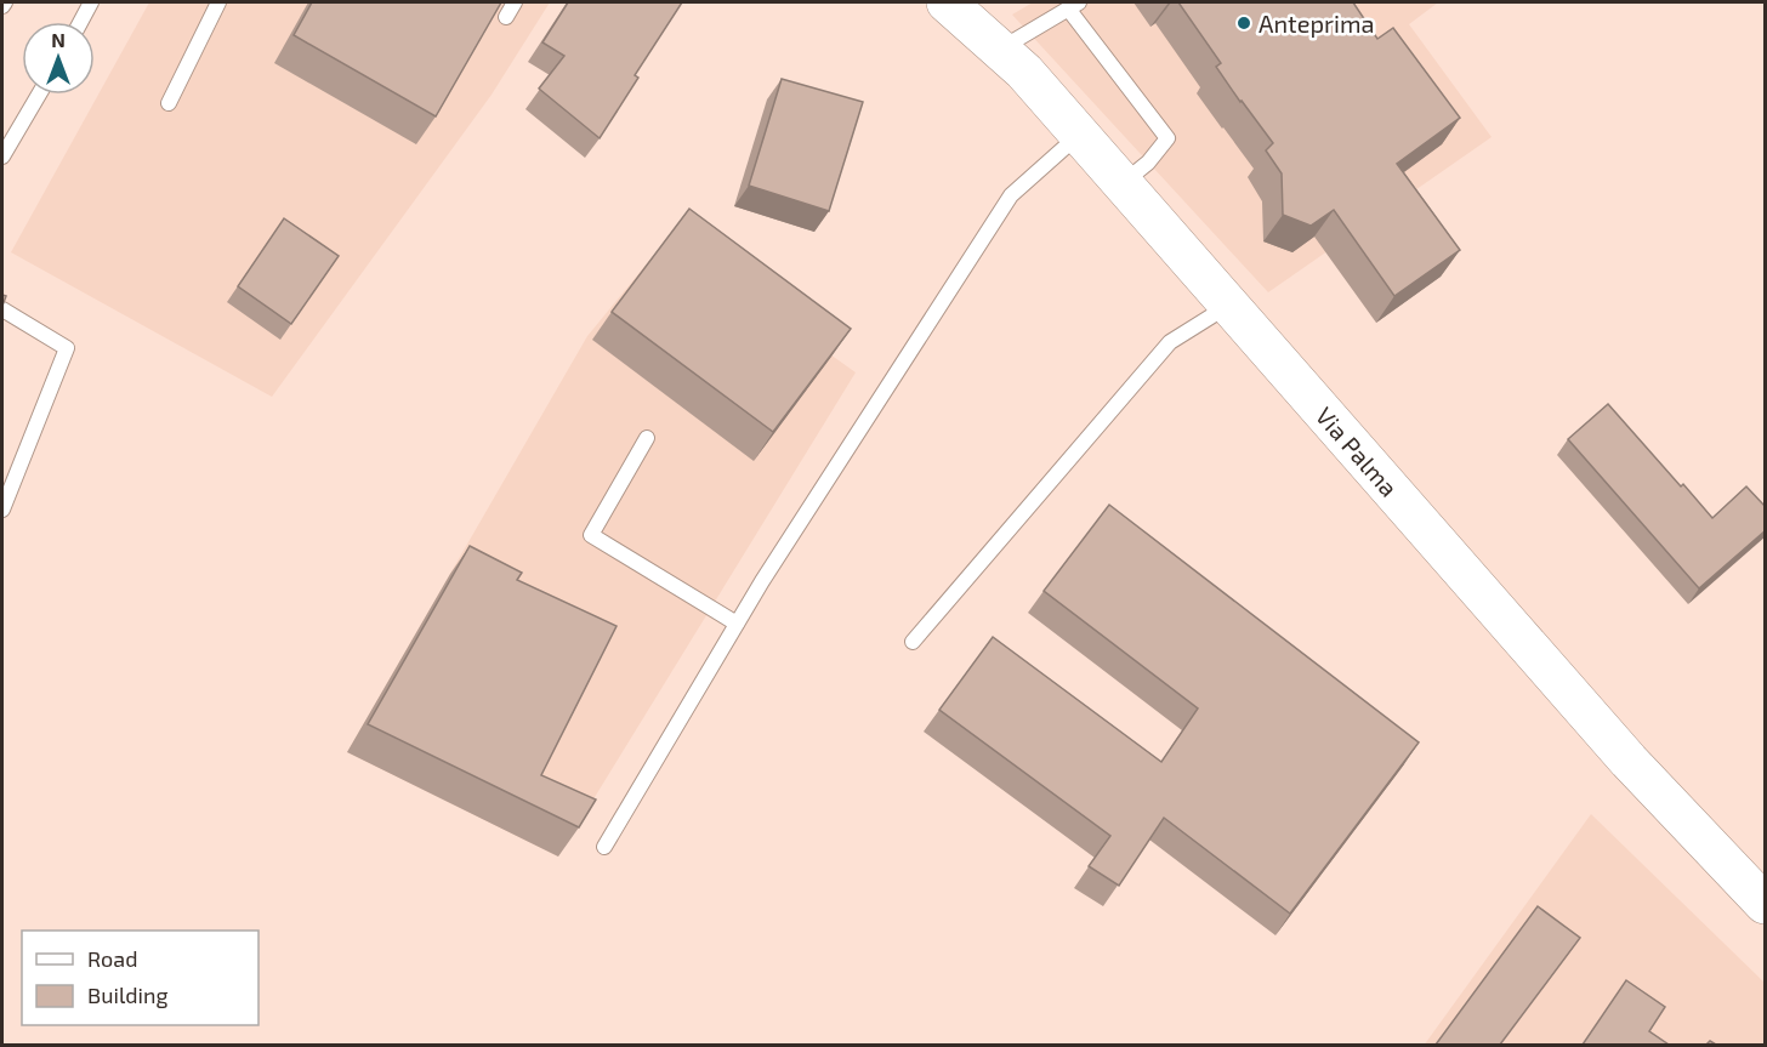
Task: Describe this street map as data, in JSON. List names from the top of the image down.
{
  "streets": {
    "main road": ["Via Palma"]
  },
  "places": ["Anteprima"],
  "legend": ["Road", "Building"],
  "north": "top"
}
